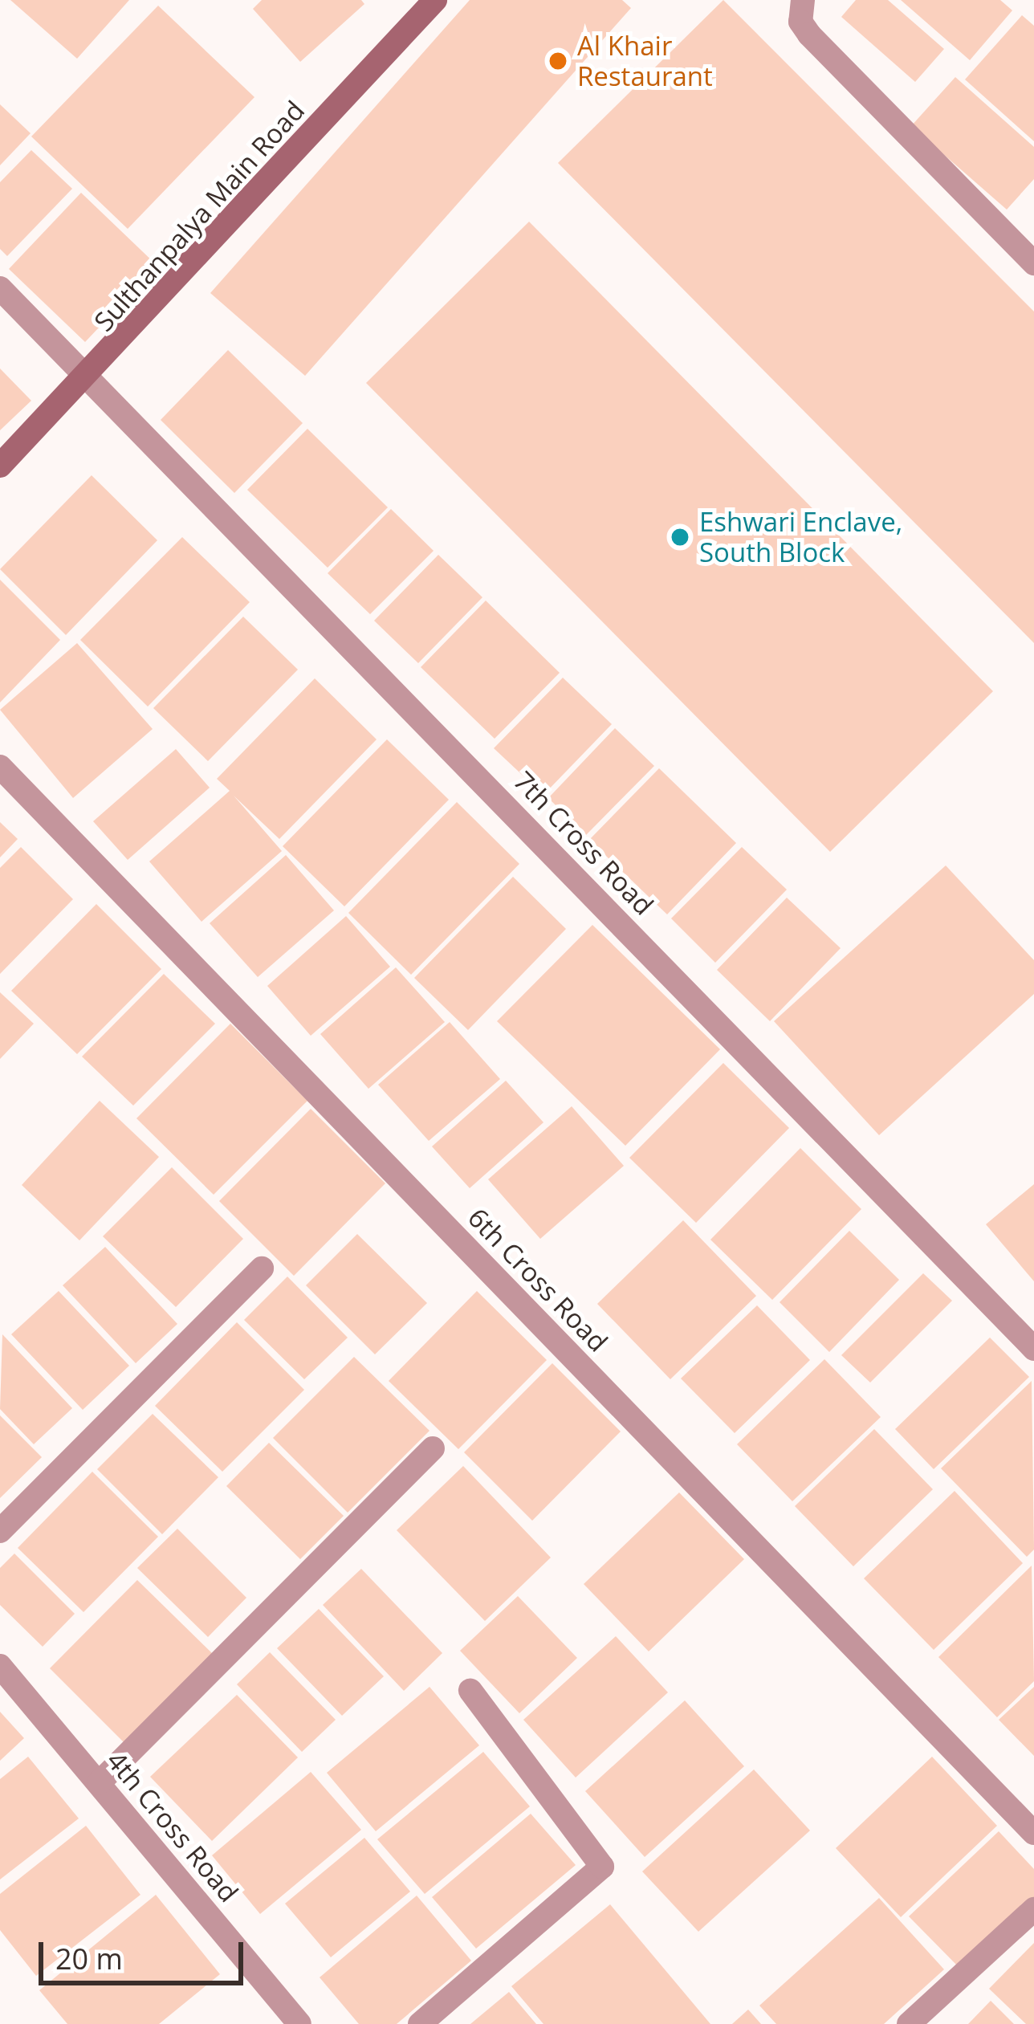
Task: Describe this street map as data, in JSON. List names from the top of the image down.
{
  "streets": {
    "street": [
      "Sulthanpalya Main Road",
      "7th Cross Road",
      "6th Cross Road",
      "4th Cross Road"
    ]
  },
  "crossings": [
    ["Sulthanpalya Main Road", "7th Cross Road"]
  ],
  "places": ["Al Khair Restaurant", "Eshwari Enclave, South Block"],
  "scale_bar": "20 m"
}
